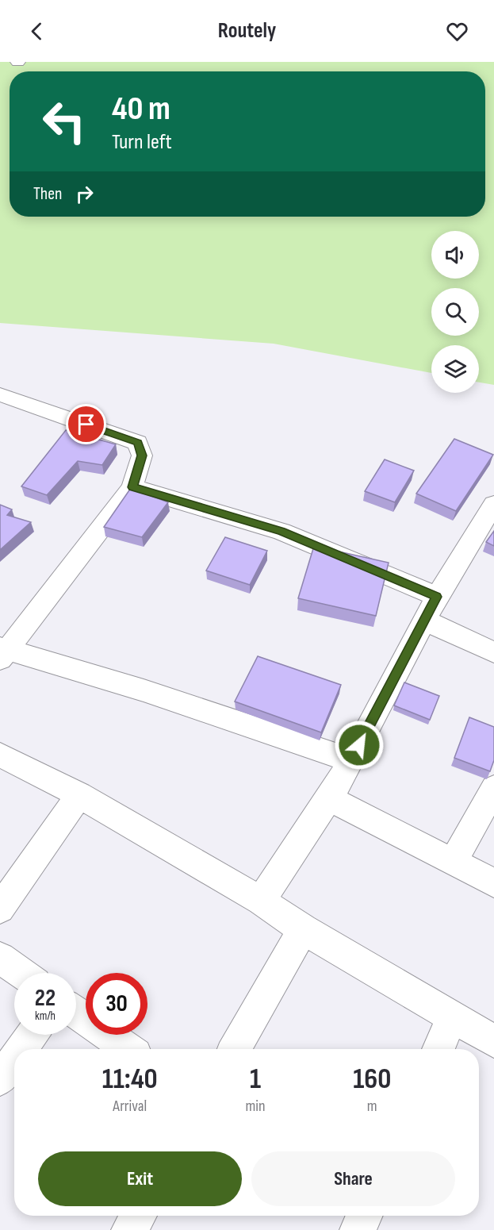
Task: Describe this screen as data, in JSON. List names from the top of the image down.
{
  "page": {
    "header": "Routely",
    "turn": ["40 m", "Turn left"],
    "then": "Then",
    "speed": "22 km/h",
    "limit": "30",
    "eta": [
      "11:40",
      "Arrival",
      "1",
      "min",
      "160",
      "m"
    ],
    "buttons": ["Exit", "Share"]
  }
}
